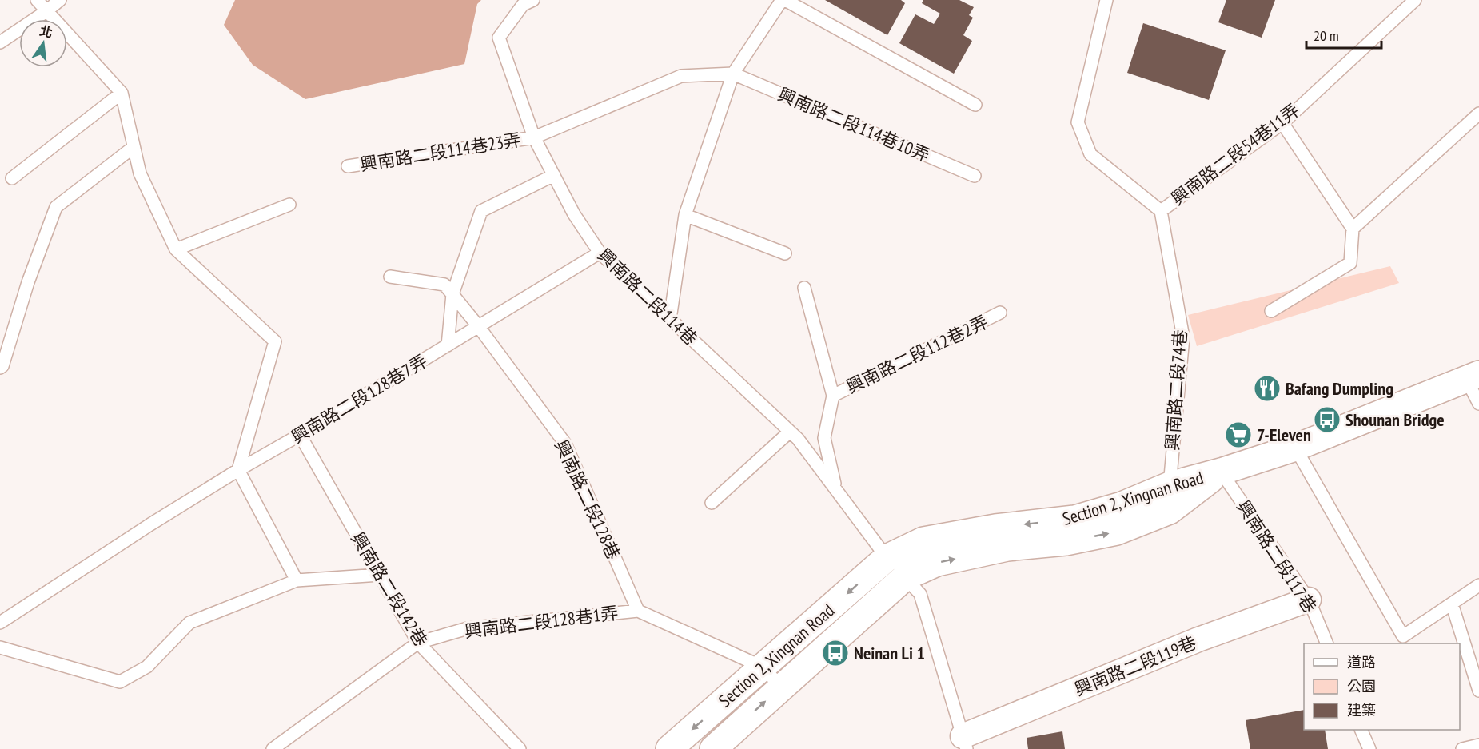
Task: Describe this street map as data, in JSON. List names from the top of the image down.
{
  "streets": {
    "street": ["Section 2, Xingnan Road", "興南路二段119巷"],
    "lane": [
      "興南路二段114巷10弄",
      "興南路二段114巷23弄",
      "興南路二段54巷11弄",
      "興南路二段114巷",
      "興南路二段112巷2弄",
      "興南路二段74巷",
      "興南路二段128巷7弄",
      "興南路二段128巷",
      "興南路二段117巷",
      "興南路二段142巷",
      "興南路二段128巷1弄"
    ]
  },
  "crossings": [
    ["興南路二段114巷10弄", "興南路二段114巷23弄"],
    ["興南路二段114巷23弄", "興南路二段114巷"],
    ["興南路二段54巷11弄", "興南路二段74巷"],
    ["興南路二段114巷", "興南路二段128巷7弄"],
    ["興南路二段114巷", "Section 2, Xingnan Road"],
    ["興南路二段114巷", "興南路二段119巷"],
    ["興南路二段74巷", "Section 2, Xingnan Road"],
    ["興南路二段128巷7弄", "興南路二段128巷"],
    ["興南路二段128巷7弄", "興南路二段142巷"],
    ["Section 2, Xingnan Road", "興南路二段117巷"],
    ["興南路二段128巷", "興南路二段128巷1弄"],
    ["興南路二段117巷", "興南路二段119巷"],
    ["興南路二段142巷", "興南路二段128巷1弄"]
  ],
  "places": {
    "restaurant": ["Bafang Dumpling"],
    "bus stop": ["Shounan Bridge", "Neinan Li 1"],
    "supermarket": ["7-Eleven"]
  },
  "legend": ["道路", "公園", "建築"],
  "scale_bar": "20 m",
  "north": "top"
}
